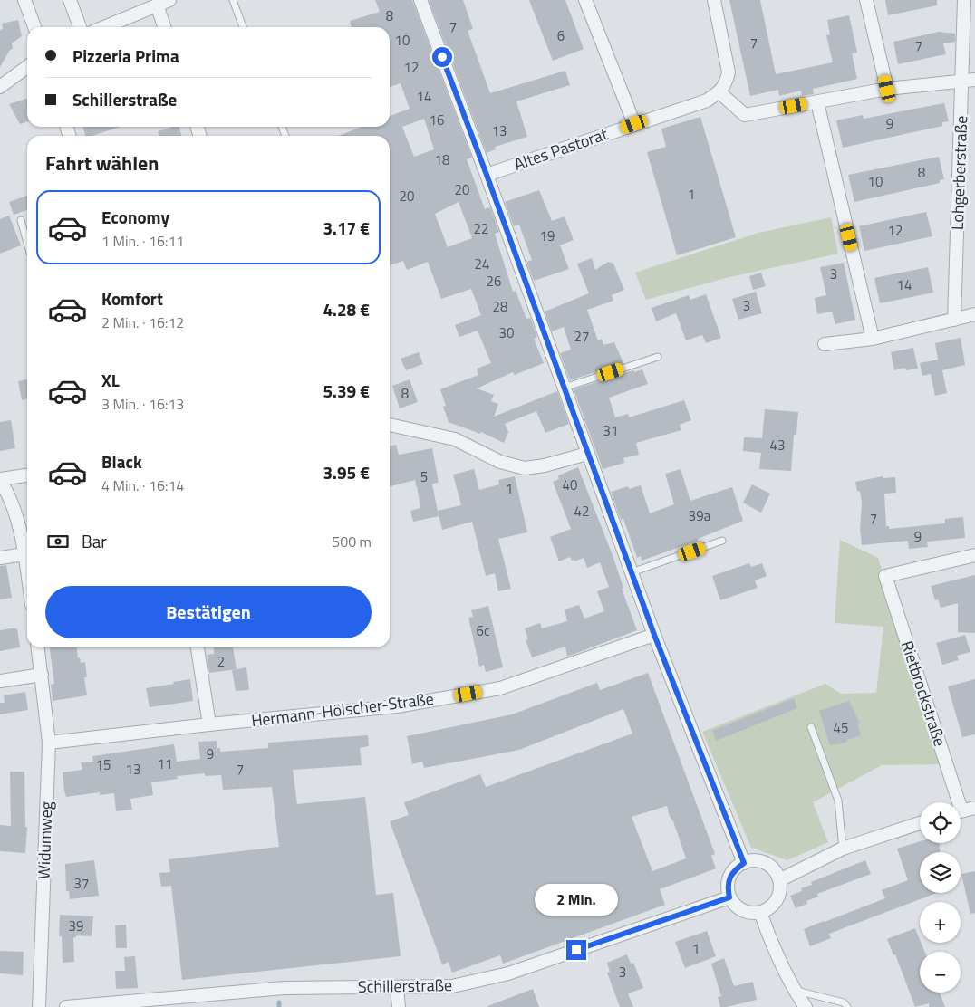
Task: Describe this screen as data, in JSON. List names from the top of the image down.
{
  "streets": {
    "street": [
      "Altes Pastorat",
      "Lohgerberstraße",
      "Rietbrockstraße",
      "Hermann-Hölscher-Straße",
      "Widumweg",
      "Schillerstraße"
    ]
  },
  "crossings": [
    ["Hermann-Hölscher-Straße", "Widumweg"]
  ],
  "house_numbers": [
    "8",
    "7",
    "6",
    "10",
    "7",
    "7",
    "12",
    "14",
    "16",
    "9",
    "13",
    "18",
    "8",
    "10",
    "20",
    "1",
    "20",
    "22",
    "12",
    "19",
    "24",
    "3",
    "26",
    "14",
    "3",
    "28",
    "30",
    "27",
    "8",
    "31",
    "43",
    "5",
    "40",
    "1",
    "42",
    "39a",
    "7",
    "9",
    "6c",
    "2",
    "45",
    "9",
    "11",
    "15",
    "13",
    "7",
    "37",
    "39",
    "1",
    "3"
  ],
  "page": {
    "banner": ["Pizzeria Prima", "Schillerstraße"],
    "heading": "Fahrt wählen",
    "list": [
      {
        "name": "Economy",
        "note": "1 Min. · 16:11",
        "value": "3.17 €"
      },
      {
        "name": "Komfort",
        "note": "2 Min. · 16:12",
        "value": "4.28 €"
      },
      {
        "name": "XL",
        "note": "3 Min. · 16:13",
        "value": "5.39 €"
      },
      {
        "name": "Black",
        "note": "4 Min. · 16:14",
        "value": "3.95 €"
      }
    ],
    "pay": ["Bar", "500 m"],
    "buttons": "Bestätigen",
    "map_buttons": ["+", "−"],
    "bubble": "2 Min."
  }
}
